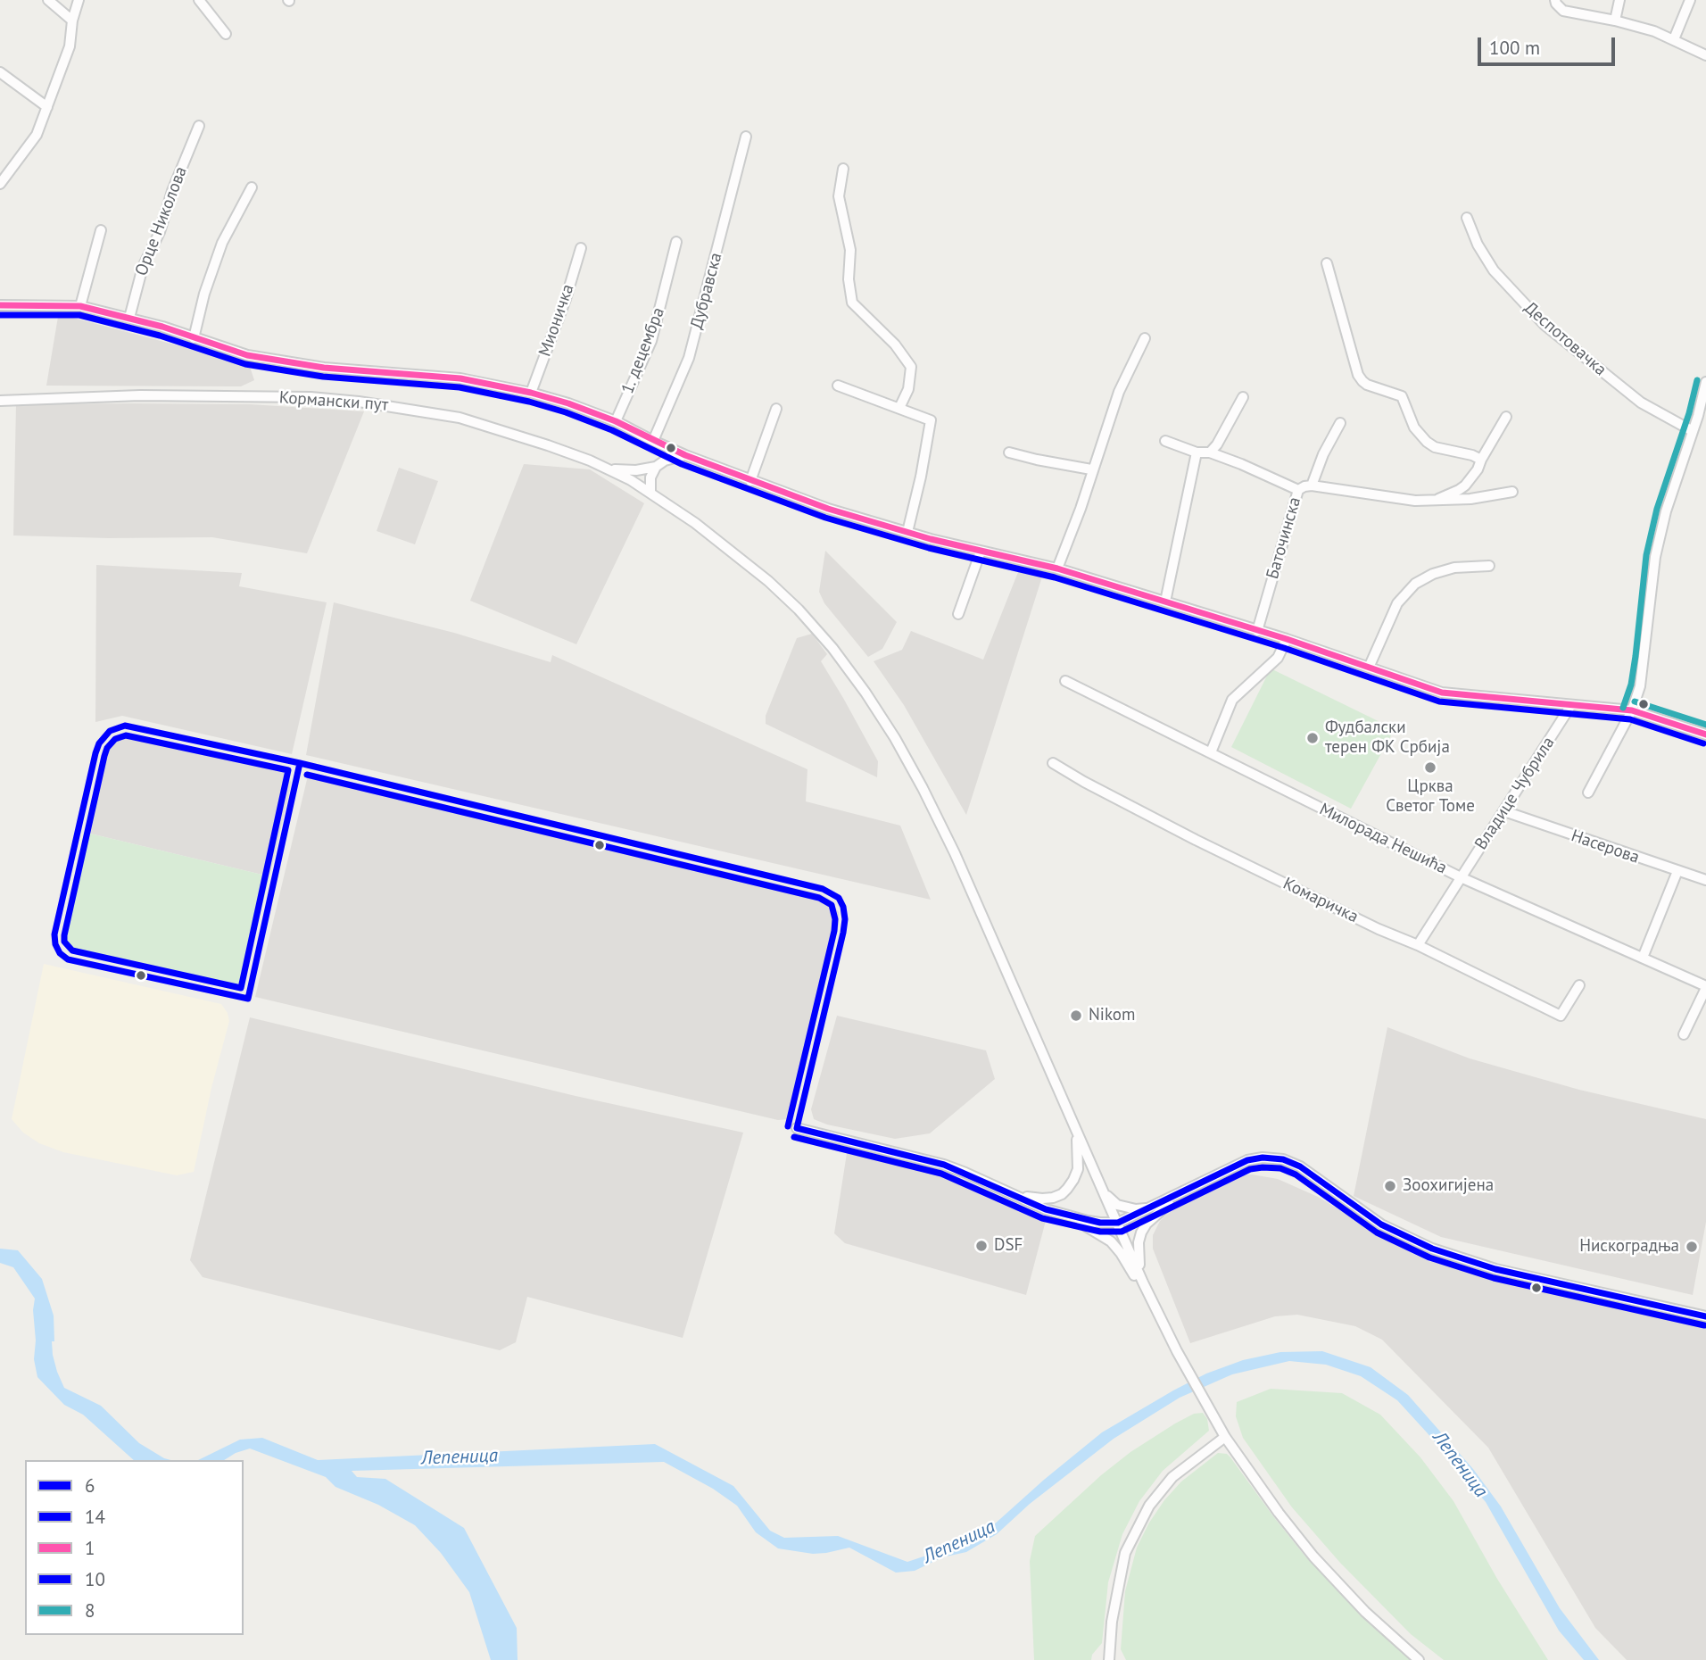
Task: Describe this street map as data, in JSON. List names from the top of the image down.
{
  "streets": {
    "street": [
      "Орце Николова",
      "Дубравска",
      "Мионичка",
      "Деспотовачка",
      "1. децембра",
      "Кормански пут",
      "Баточинска",
      "Владице Чубрила",
      "Милорада Нешића",
      "Насерова",
      "Комаричка"
    ]
  },
  "crossings": [
    ["Владице Чубрила", "Милорада Нешића"],
    ["Владице Чубрила", "Насерова"],
    ["Владице Чубрила", "Комаричка"]
  ],
  "water": ["Лепеница"],
  "places": [
    "Фудбалски терен ФК Србија",
    "Црква Светог Томе",
    "Nikom",
    "Зоохигијена",
    "DSF",
    "Нискоградња"
  ],
  "lines": [
    "transit line 1",
    "transit line 10",
    "transit line 8",
    "transit line 6",
    "transit line 14"
  ],
  "legend": [
    "6",
    "14",
    "1",
    "10",
    "8"
  ],
  "scale_bar": "100 m"
}
